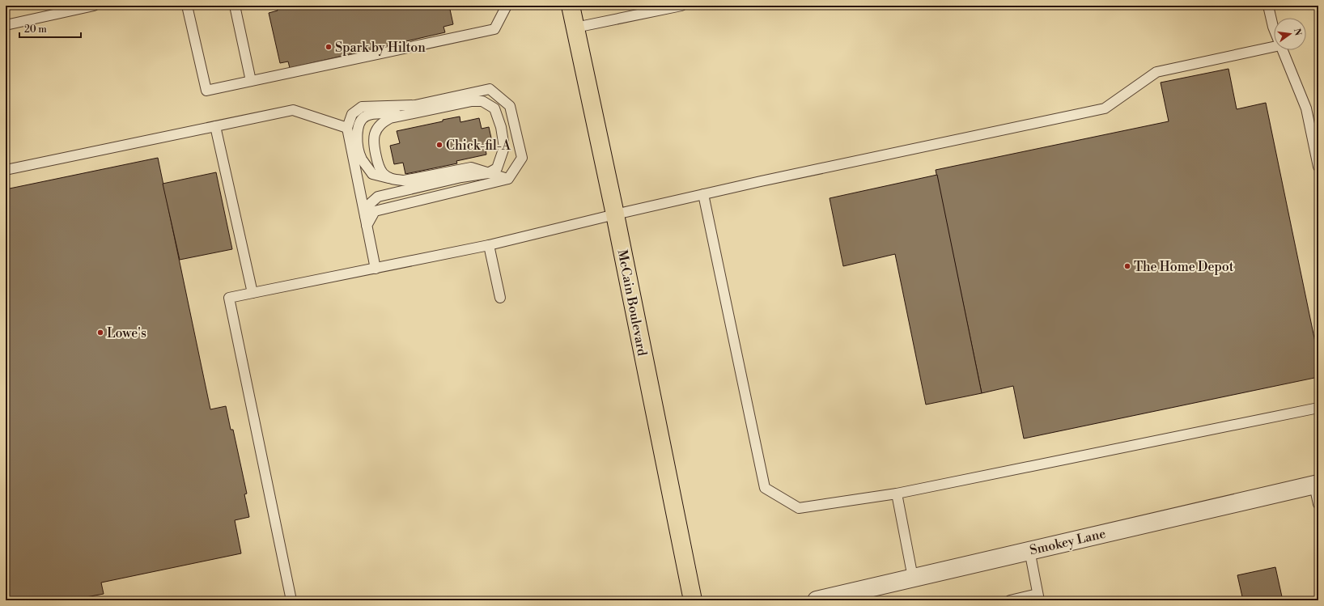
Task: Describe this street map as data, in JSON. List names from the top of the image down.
{
  "streets": {
    "main road": ["McCain Boulevard"],
    "street": ["Smokey Lane"]
  },
  "places": [
    "Spark by Hilton",
    "Chick-fil-A",
    "The Home Depot",
    "Lowe's"
  ],
  "scale_bar": "20 m",
  "north": "right"
}
